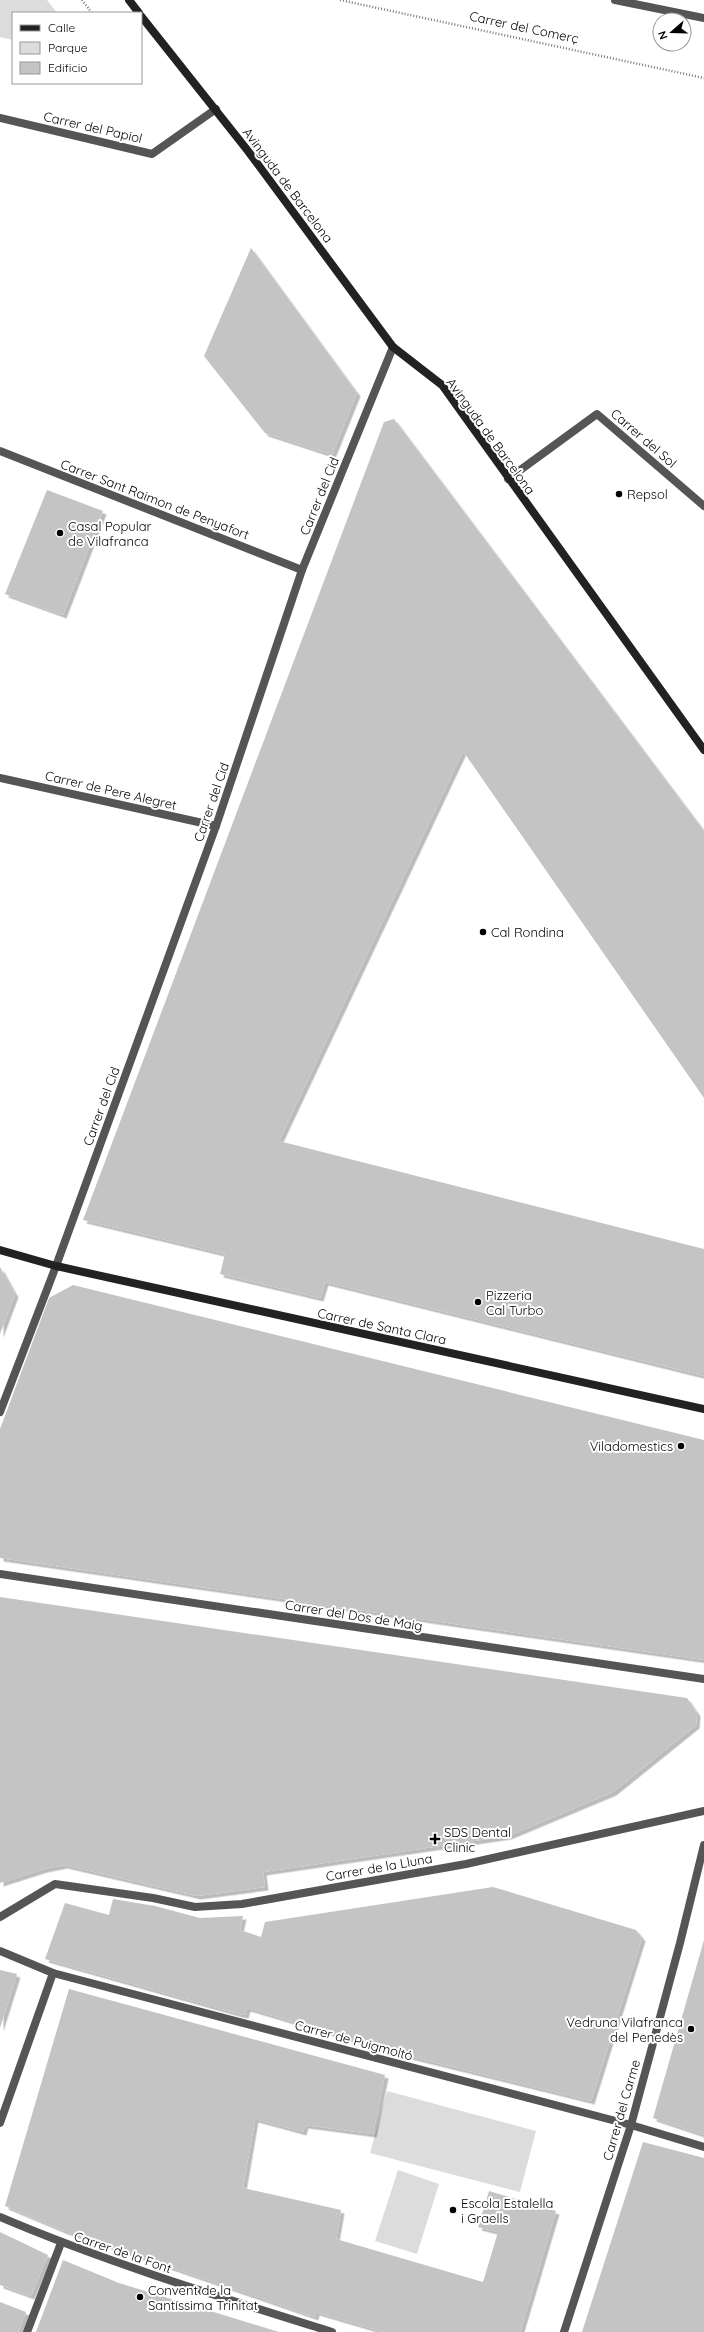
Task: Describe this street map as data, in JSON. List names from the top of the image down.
{
  "streets": {
    "street": [
      "Carrer del Papiol",
      "Avinguda de Barcelona",
      "Carrer del Sol",
      "Carrer del Cid",
      "Carrer Sant Raimon de Penyafort",
      "Carrer de Pere Alegret",
      "Carrer de Santa Clara",
      "Carrer del Dos de Maig",
      "Carrer de la Lluna",
      "Carrer de Puigmoltó",
      "Carrer del Carme",
      "Carrer de la Font"
    ],
    "path": ["Carrer del Comerç"]
  },
  "crossings": [
    ["Carrer del Papiol", "Avinguda de Barcelona"],
    ["Avinguda de Barcelona", "Carrer del Sol"],
    ["Avinguda de Barcelona", "Carrer del Cid"],
    ["Carrer del Cid", "Carrer Sant Raimon de Penyafort"],
    ["Carrer del Cid", "Carrer de Pere Alegret"],
    ["Carrer del Cid", "Carrer de Santa Clara"],
    ["Carrer de Puigmoltó", "Carrer del Carme"]
  ],
  "places": {
    "other": [
      "Repsol",
      "Casal Popular de Vilafranca",
      "Cal Rondina",
      "Pizzeria Cal Turbo",
      "Viladomestics",
      "Vedruna Vilafranca del Penedès",
      "Escola Estalella i Graells",
      "Convent de la Santíssima Trinitat"
    ],
    "health": ["SDS Dental Clinic"]
  },
  "legend": ["Calle", "Parque", "Edificio"],
  "north": "left"
}
